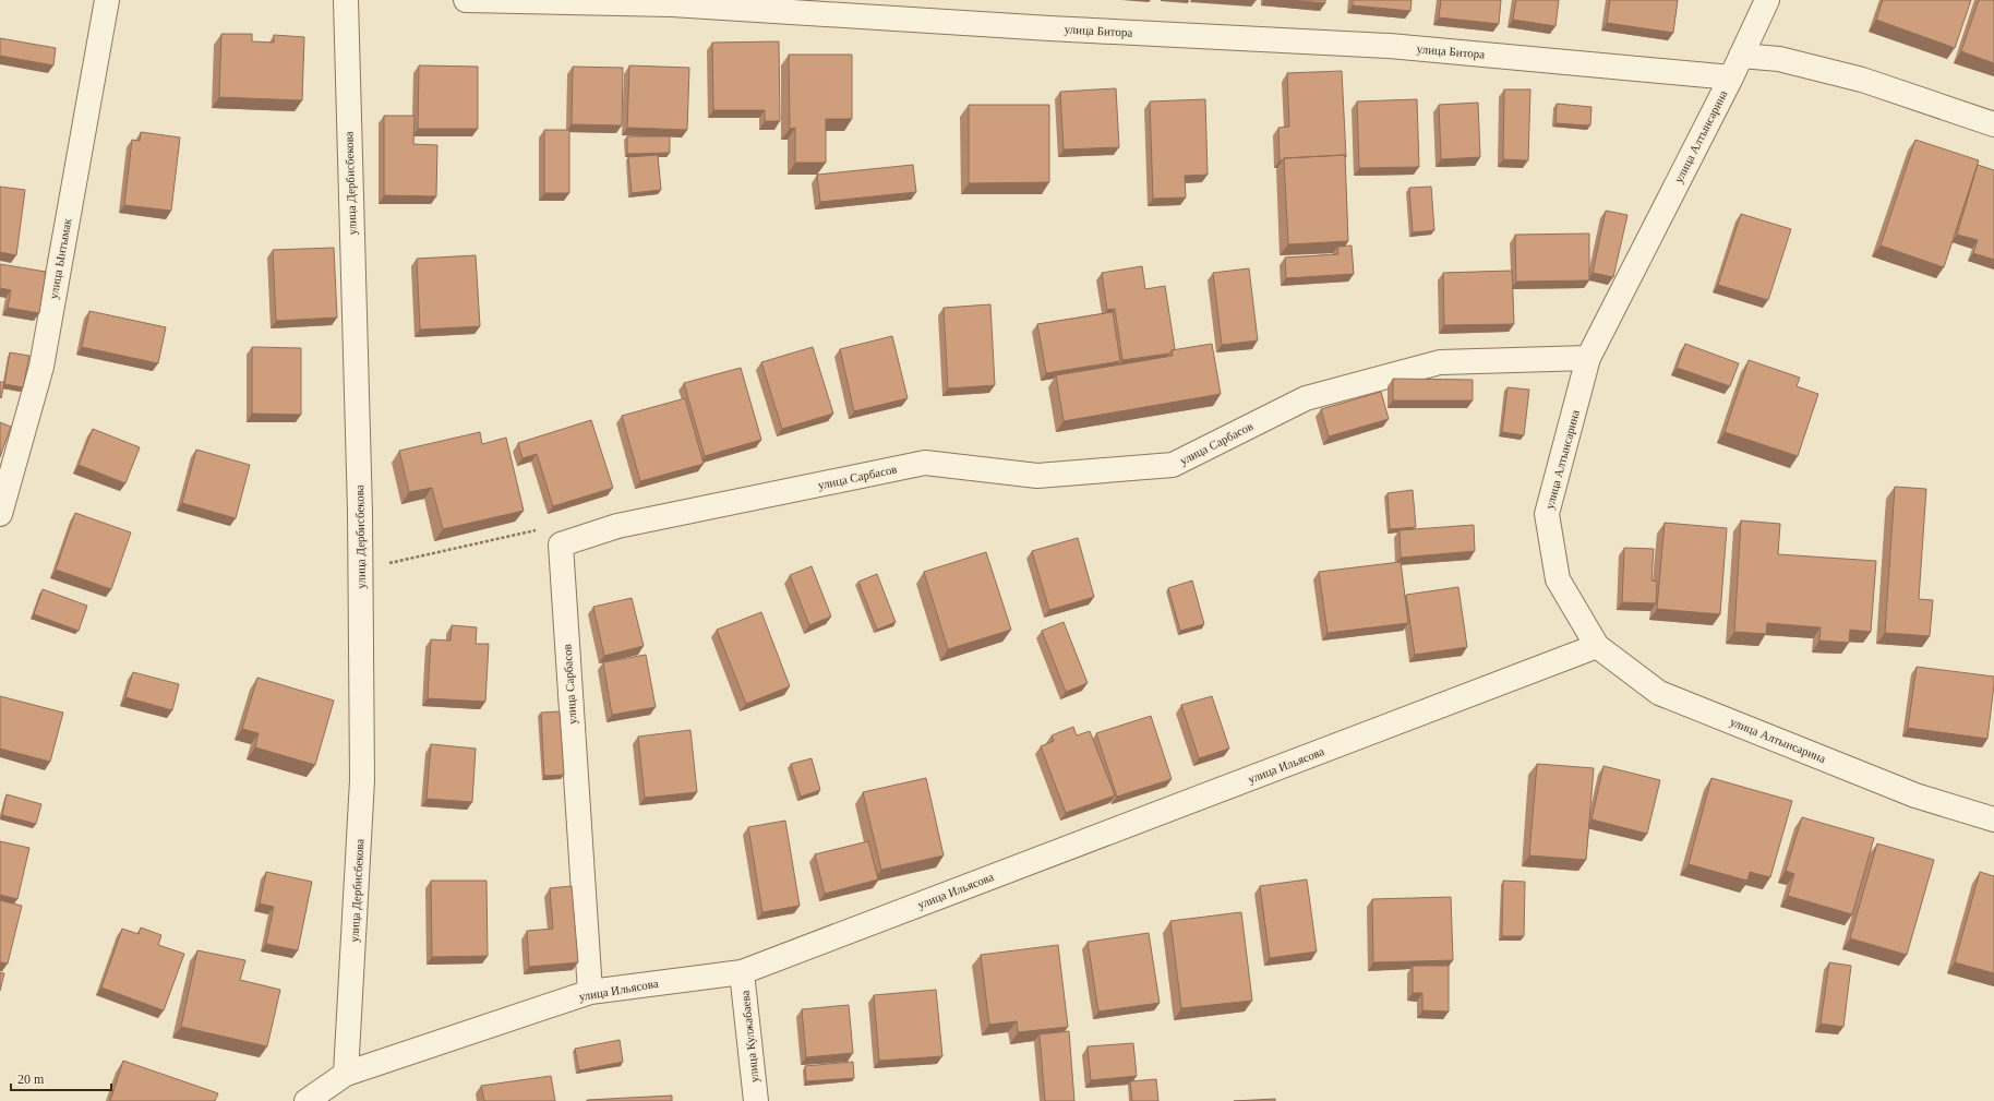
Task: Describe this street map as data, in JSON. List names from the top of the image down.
{
  "streets": {
    "street": [
      "улица Битора",
      "улица Алтынсарина",
      "улица Дербисбекова",
      "улица Ынтымак",
      "улица Сарбасов",
      "улица Ильясова",
      "улица Кулжабаева"
    ]
  },
  "crossings": [
    ["улица Битора", "улица Алтынсарина"],
    ["улица Алтынсарина", "улица Сарбасов"],
    ["улица Алтынсарина", "улица Ильясова"],
    ["улица Дербисбекова", "улица Ильясова"],
    ["улица Сарбасов", "улица Ильясова"],
    ["улица Ильясова", "улица Кулжабаева"]
  ],
  "scale_bar": "20 m"
}
